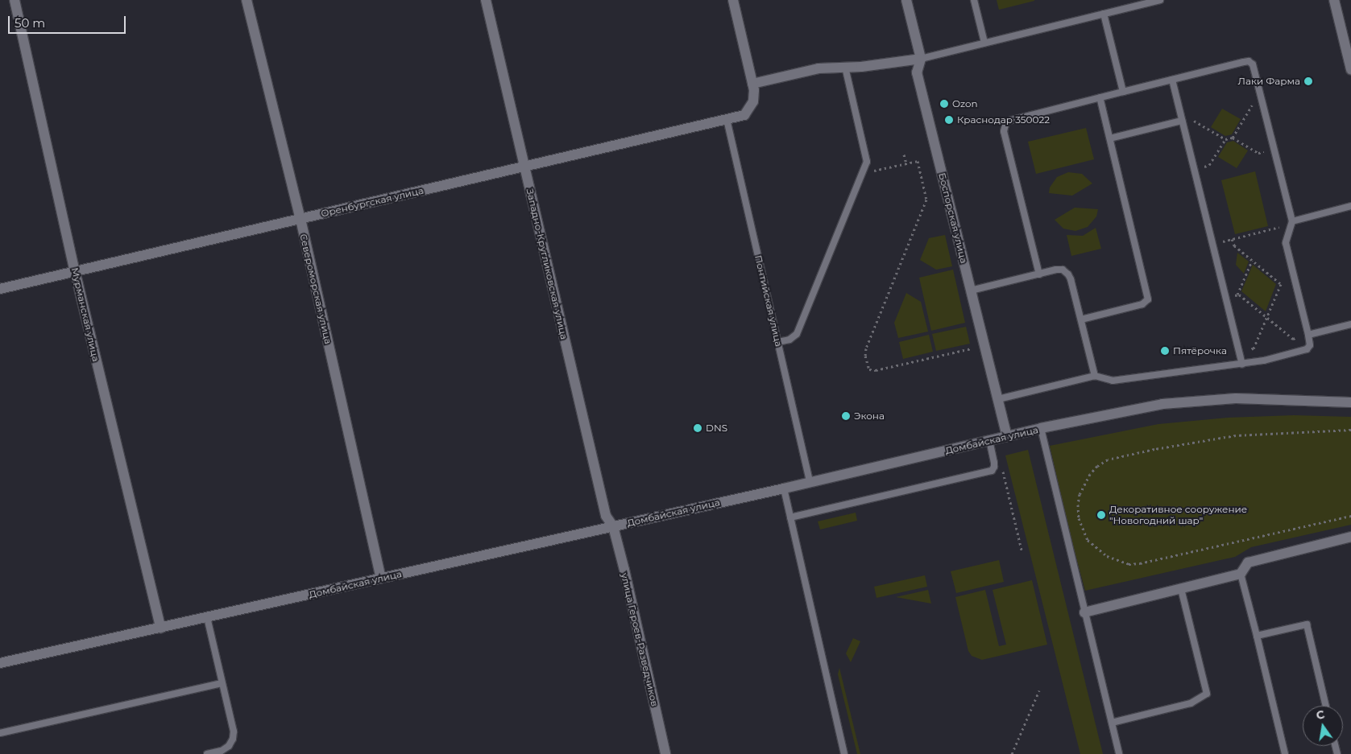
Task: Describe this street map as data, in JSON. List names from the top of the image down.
{
  "streets": {
    "street": [
      "Оренбургская улица",
      "Боспорская улица",
      "Западно-Кругликовская улица",
      "Североморская улица",
      "Мурманская улица",
      "Домбайская улица",
      "улица Героев-Разведчиков"
    ],
    "lane": ["Понтийская улица"]
  },
  "crossings": [
    ["Оренбургская улица", "Западно-Кругликовская улица"],
    ["Оренбургская улица", "Североморская улица"],
    ["Оренбургская улица", "Понтийская улица"],
    ["Оренбургская улица", "Мурманская улица"],
    ["Боспорская улица", "Домбайская улица"],
    ["Западно-Кругликовская улица", "Домбайская улица"],
    ["Западно-Кругликовская улица", "улица Героев-Разведчиков"],
    ["Североморская улица", "Домбайская улица"],
    ["Понтийская улица", "Домбайская улица"],
    ["Мурманская улица", "Домбайская улица"],
    ["Домбайская улица", "улица Героев-Разведчиков"]
  ],
  "places": [
    "Лаки Фарма",
    "Ozon",
    "Краснодар 350022",
    "Пятёрочка",
    "Экона",
    "DNS",
    "Декоративное сооружение \"Новогодний шар\""
  ],
  "scale_bar": "50 m",
  "north": "top"
}
